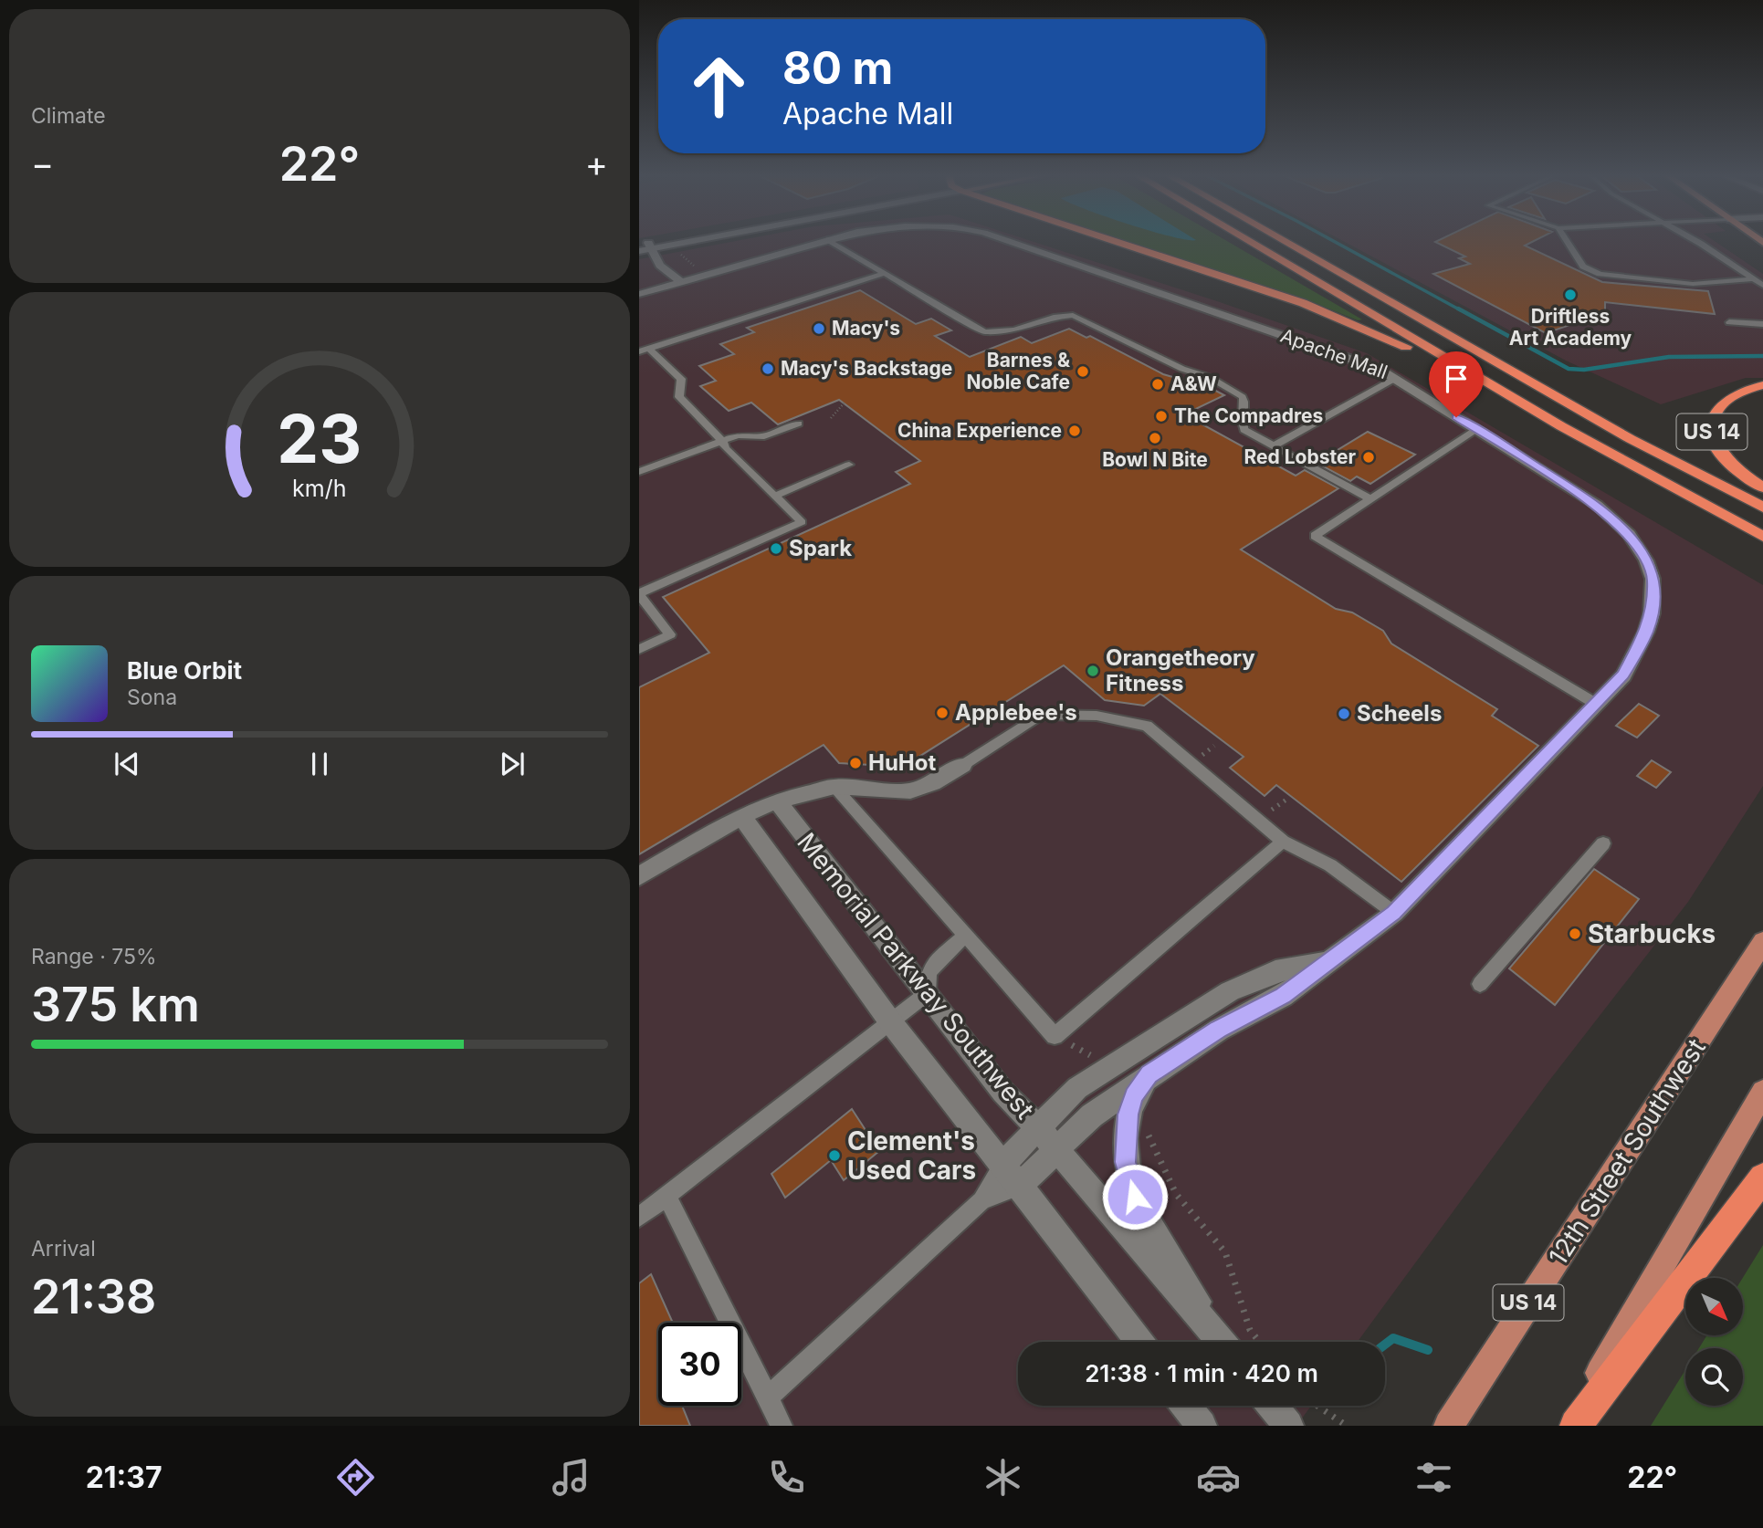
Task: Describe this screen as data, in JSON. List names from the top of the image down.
{
  "streets": {
    "highway": ["US 14"],
    "main road": ["12th Street Southwest"],
    "street": ["Apache Mall", "Memorial Parkway Southwest"]
  },
  "crossings": [
    ["Apache Mall", "Memorial Parkway Southwest"]
  ],
  "places": [
    "Driftless Art Academy",
    "Macy's",
    "Macy's Backstage",
    "Barnes & Noble Cafe",
    "A&W",
    "The Compadres",
    "China Experience",
    "Bowl N Bite",
    "Red Lobster",
    "Spark",
    "Orangetheory Fitness",
    "Applebee's",
    "Scheels",
    "HuHot",
    "Starbucks",
    "Clement's Used Cars"
  ],
  "north": "bottom right",
  "page": {
    "tile": [
      "Climate",
      ["Range · 75%", "375 km"],
      ["Arrival", "21:38"]
    ],
    "turn": ["80 m", "Apache Mall"],
    "heat": ["−", "22°", "+"],
    "song": ["Blue Orbit", "Sona"],
    "limit": "30",
    "trip": "21:38 · 1 min · 420 m",
    "tabs": ["21:37", "22°"],
    "gauge": ["23", "km/h"]
  }
}
